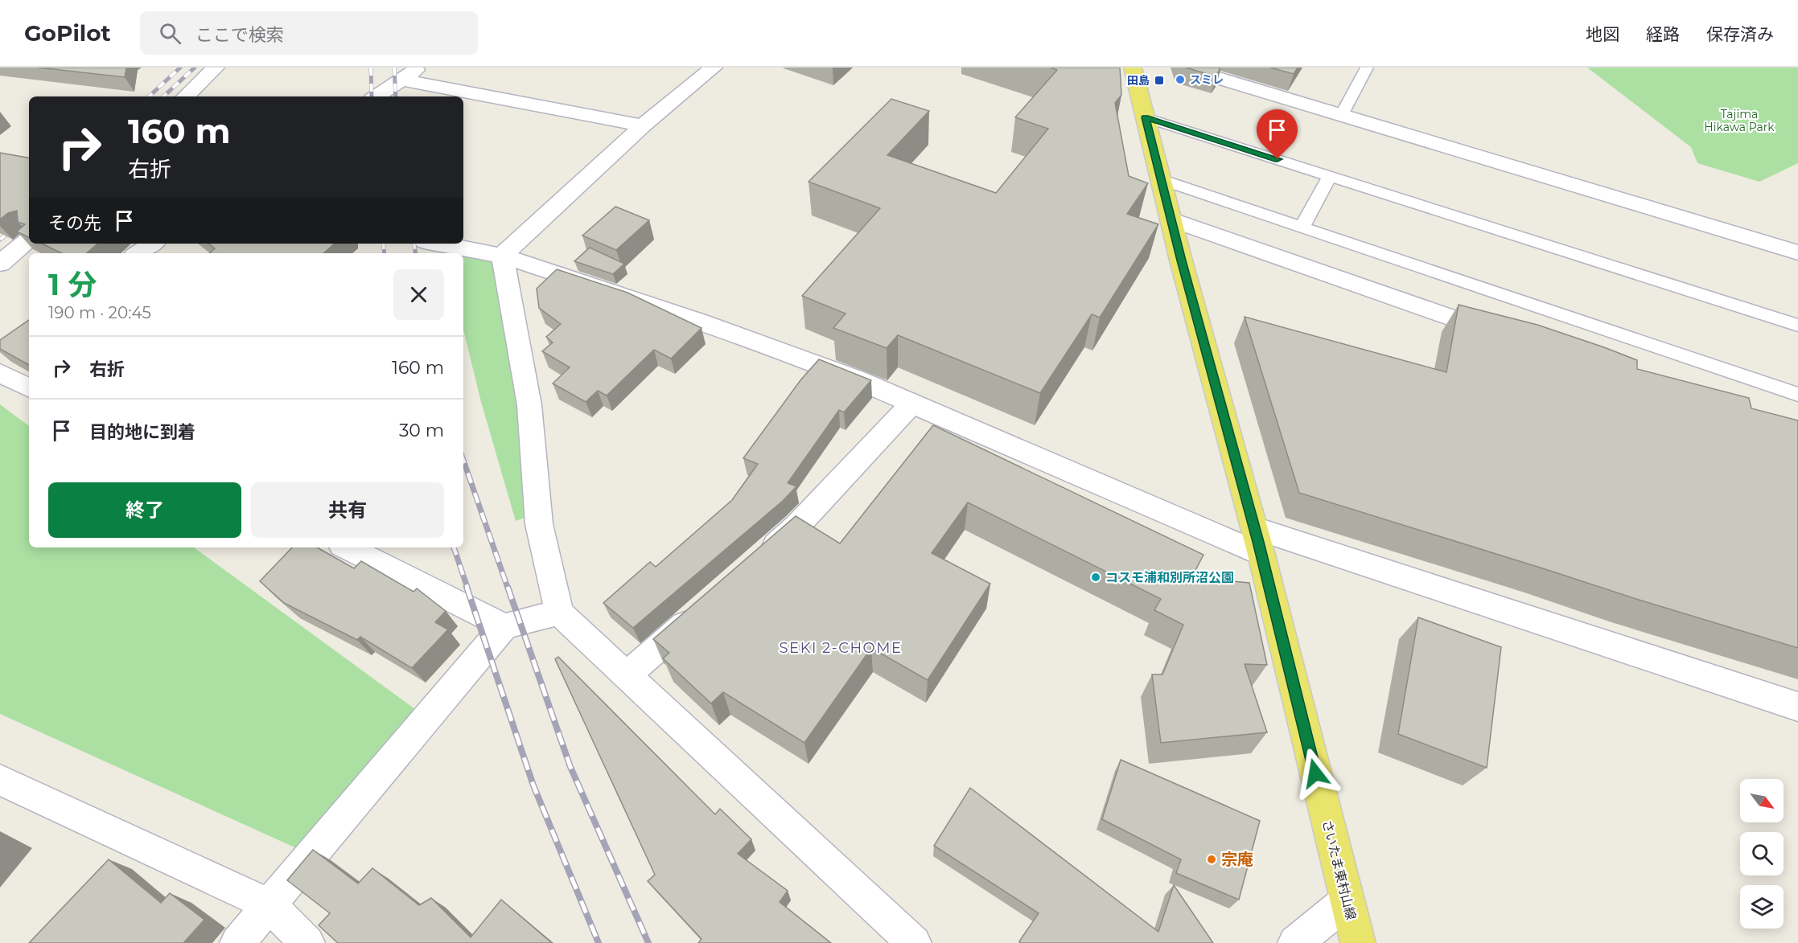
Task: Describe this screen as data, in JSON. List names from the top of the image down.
{
  "streets": {
    "main road": ["さいたま東村山線"]
  },
  "districts": ["SEKI 2-CHOME"],
  "parks": ["Tajima Hikawa Park"],
  "places": {
    "other": ["スミレ", "コスモ浦和別所沼公園", "宗庵"],
    "transit": ["田島"]
  },
  "north": "bottom right",
  "page": {
    "header": "GoPilot",
    "search": "ここで検索",
    "nav": ["地図", "経路", "保存済み"],
    "turn": ["160 m", "右折"],
    "then": "その先",
    "heading": ["1 分", "190 m · 20:45"],
    "list": [
      {
        "name": "右折",
        "value": "160 m"
      },
      {
        "name": "目的地に到着",
        "value": "30 m"
      }
    ],
    "buttons": ["終了", "共有"]
  }
}
